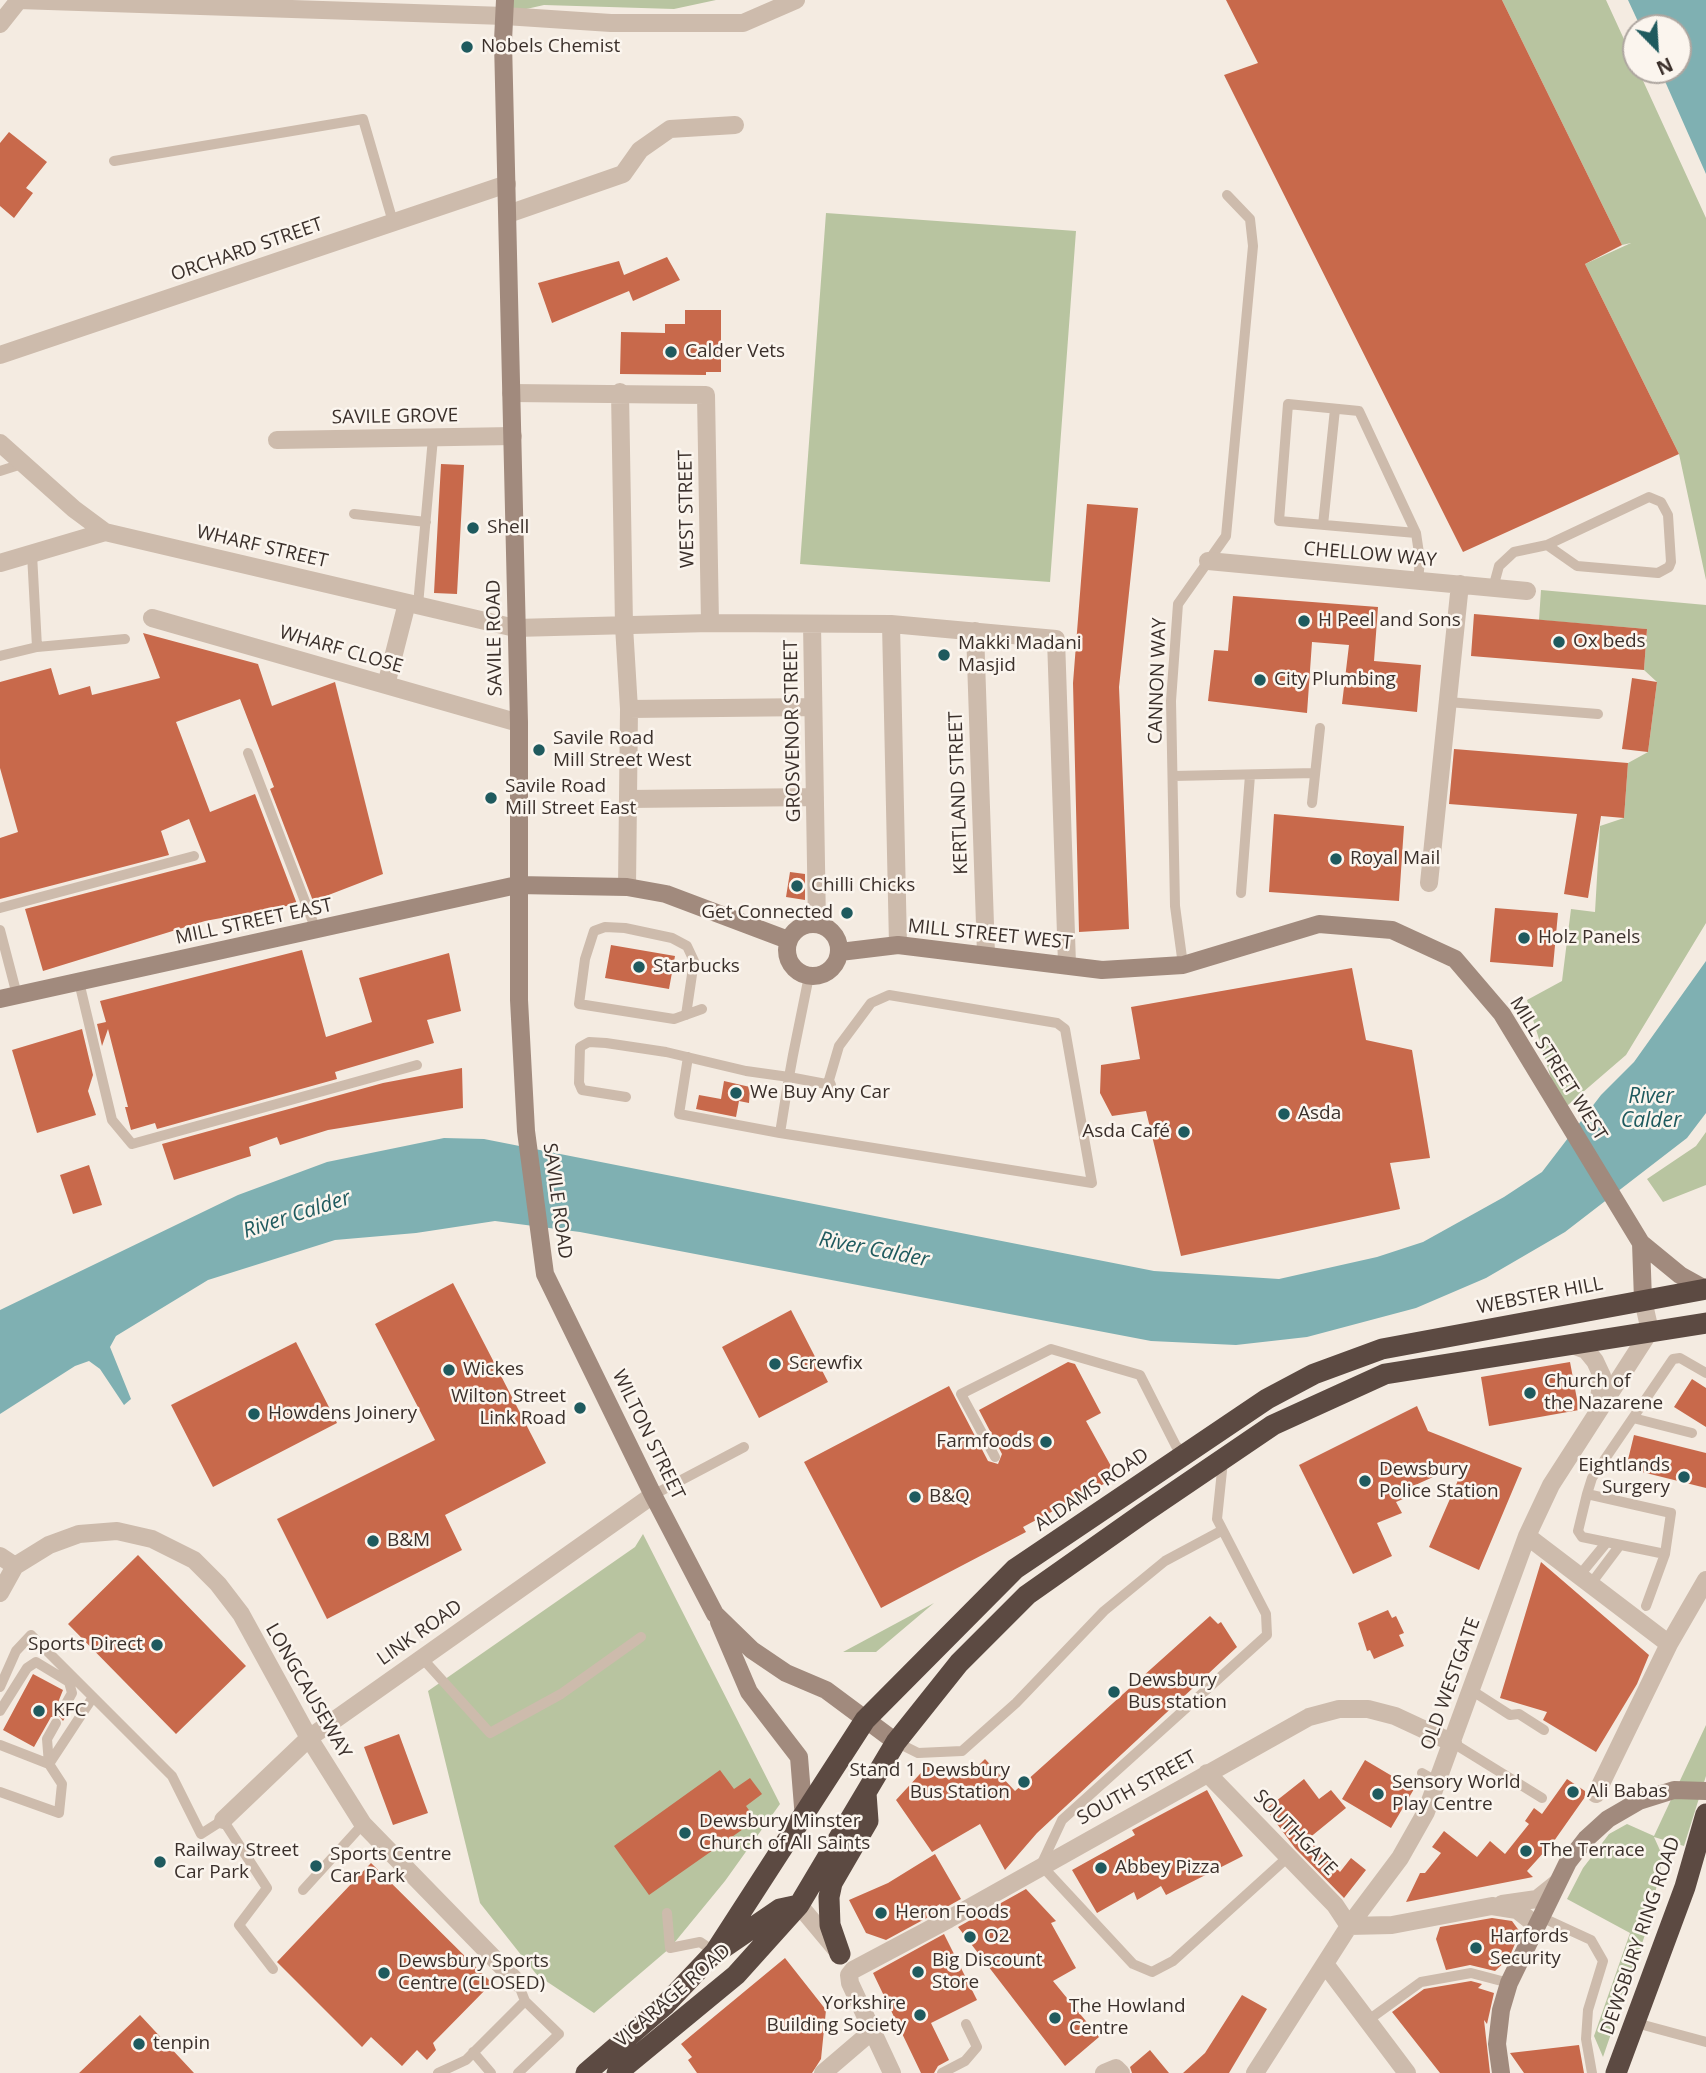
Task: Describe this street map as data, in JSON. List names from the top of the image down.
{
  "streets": {
    "highway": [
      "WEBSTER HILL",
      "ALDAMS ROAD",
      "DEWSBURY RING ROAD",
      "VICARAGE ROAD"
    ],
    "street": [
      "ORCHARD STREET",
      "SAVILE GROVE",
      "WEST STREET",
      "WHARF STREET",
      "CHELLOW WAY",
      "SAVILE ROAD",
      "WHARF CLOSE",
      "GROSVENOR STREET",
      "KERTLAND STREET",
      "MILL STREET EAST",
      "MILL STREET WEST",
      "WILTON STREET",
      "LINK ROAD",
      "OLD WESTGATE",
      "LONGCAUSEWAY",
      "SOUTH STREET",
      "SOUTHGATE"
    ],
    "lane": ["CANNON WAY"]
  },
  "crossings": [
    ["ORCHARD STREET", "SAVILE ROAD"],
    ["SAVILE GROVE", "SAVILE ROAD"],
    ["WEST STREET", "GROSVENOR STREET"],
    ["WHARF STREET", "SAVILE ROAD"],
    ["WHARF STREET", "GROSVENOR STREET"],
    ["CHELLOW WAY", "CANNON WAY"],
    ["SAVILE ROAD", "WHARF CLOSE"],
    ["SAVILE ROAD", "GROSVENOR STREET"],
    ["SAVILE ROAD", "MILL STREET EAST"],
    ["SAVILE ROAD", "WILTON STREET"],
    ["CANNON WAY", "MILL STREET WEST"],
    ["GROSVENOR STREET", "MILL STREET WEST"],
    ["KERTLAND STREET", "MILL STREET WEST"],
    ["MILL STREET WEST", "WEBSTER HILL"],
    ["WEBSTER HILL", "ALDAMS ROAD"],
    ["WILTON STREET", "ALDAMS ROAD"],
    ["WILTON STREET", "LINK ROAD"],
    ["WILTON STREET", "VICARAGE ROAD"],
    ["ALDAMS ROAD", "VICARAGE ROAD"],
    ["LINK ROAD", "LONGCAUSEWAY"],
    ["OLD WESTGATE", "SOUTH STREET"],
    ["OLD WESTGATE", "SOUTHGATE"],
    ["SOUTH STREET", "SOUTHGATE"]
  ],
  "water": ["River Calder"],
  "places": [
    "Nobels Chemist",
    "Calder Vets",
    "Shell",
    "H Peel and Sons",
    "Ox beds",
    "Makki Madani Masjid",
    "City Plumbing",
    "Savile Road Mill Street West",
    "Savile Road Mill Street East",
    "Royal Mail",
    "Chilli Chicks",
    "Get Connected",
    "Holz Panels",
    "Starbucks",
    "We Buy Any Car",
    "Asda",
    "Asda Café",
    "Screwfix",
    "Wickes",
    "Church of the Nazarene",
    "Wilton Street Link Road",
    "Howdens Joinery",
    "Farmfoods",
    "Eightlands Surgery",
    "Dewsbury Police Station",
    "B&Q",
    "B&M",
    "Sports Direct",
    "Dewsbury Bus station",
    "KFC",
    "Stand 1 Dewsbury Bus Station",
    "Ali Babas",
    "Sensory World Play Centre",
    "Dewsbury Minster Church of All Saints",
    "The Terrace",
    "Railway Street Car Park",
    "Sports Centre Car Park",
    "Abbey Pizza",
    "Heron Foods",
    "O2",
    "Harfords Security",
    "Big Discount Store",
    "Dewsbury Sports Centre (CLOSED)",
    "Yorkshire Building Society",
    "The Howland Centre",
    "tenpin"
  ],
  "north": "bottom right"
}
